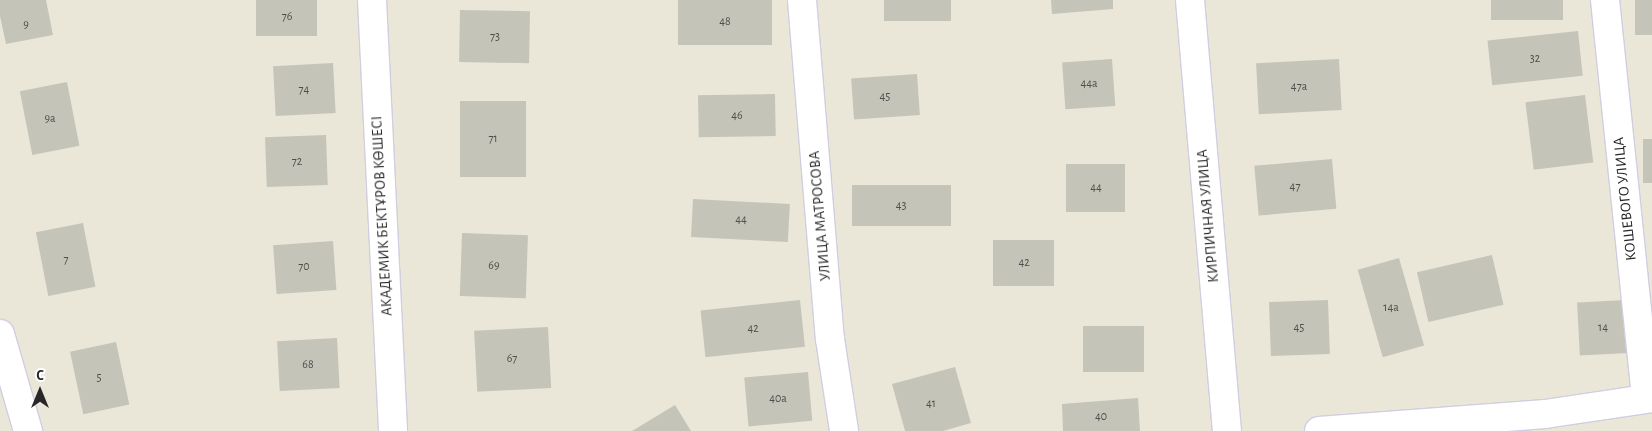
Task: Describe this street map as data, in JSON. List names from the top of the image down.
{
  "streets": {
    "street": [
      "КОШЕВОГО УЛИЦА",
      "АКАДЕМИК БЕКТҰРОВ КӨШЕСІ",
      "УЛИЦА МАТРОСОВА",
      "КИРПИЧНАЯ УЛИЦА"
    ]
  },
  "house_numbers": [
    "76",
    "48",
    "9",
    "73",
    "32",
    "44а",
    "47а",
    "74",
    "45",
    "46",
    "9а",
    "71",
    "72",
    "47",
    "44",
    "43",
    "44",
    "7",
    "42",
    "69",
    "70",
    "14а",
    "45",
    "14",
    "42",
    "67",
    "68",
    "5",
    "40а",
    "41",
    "40"
  ],
  "north": "top"
}
